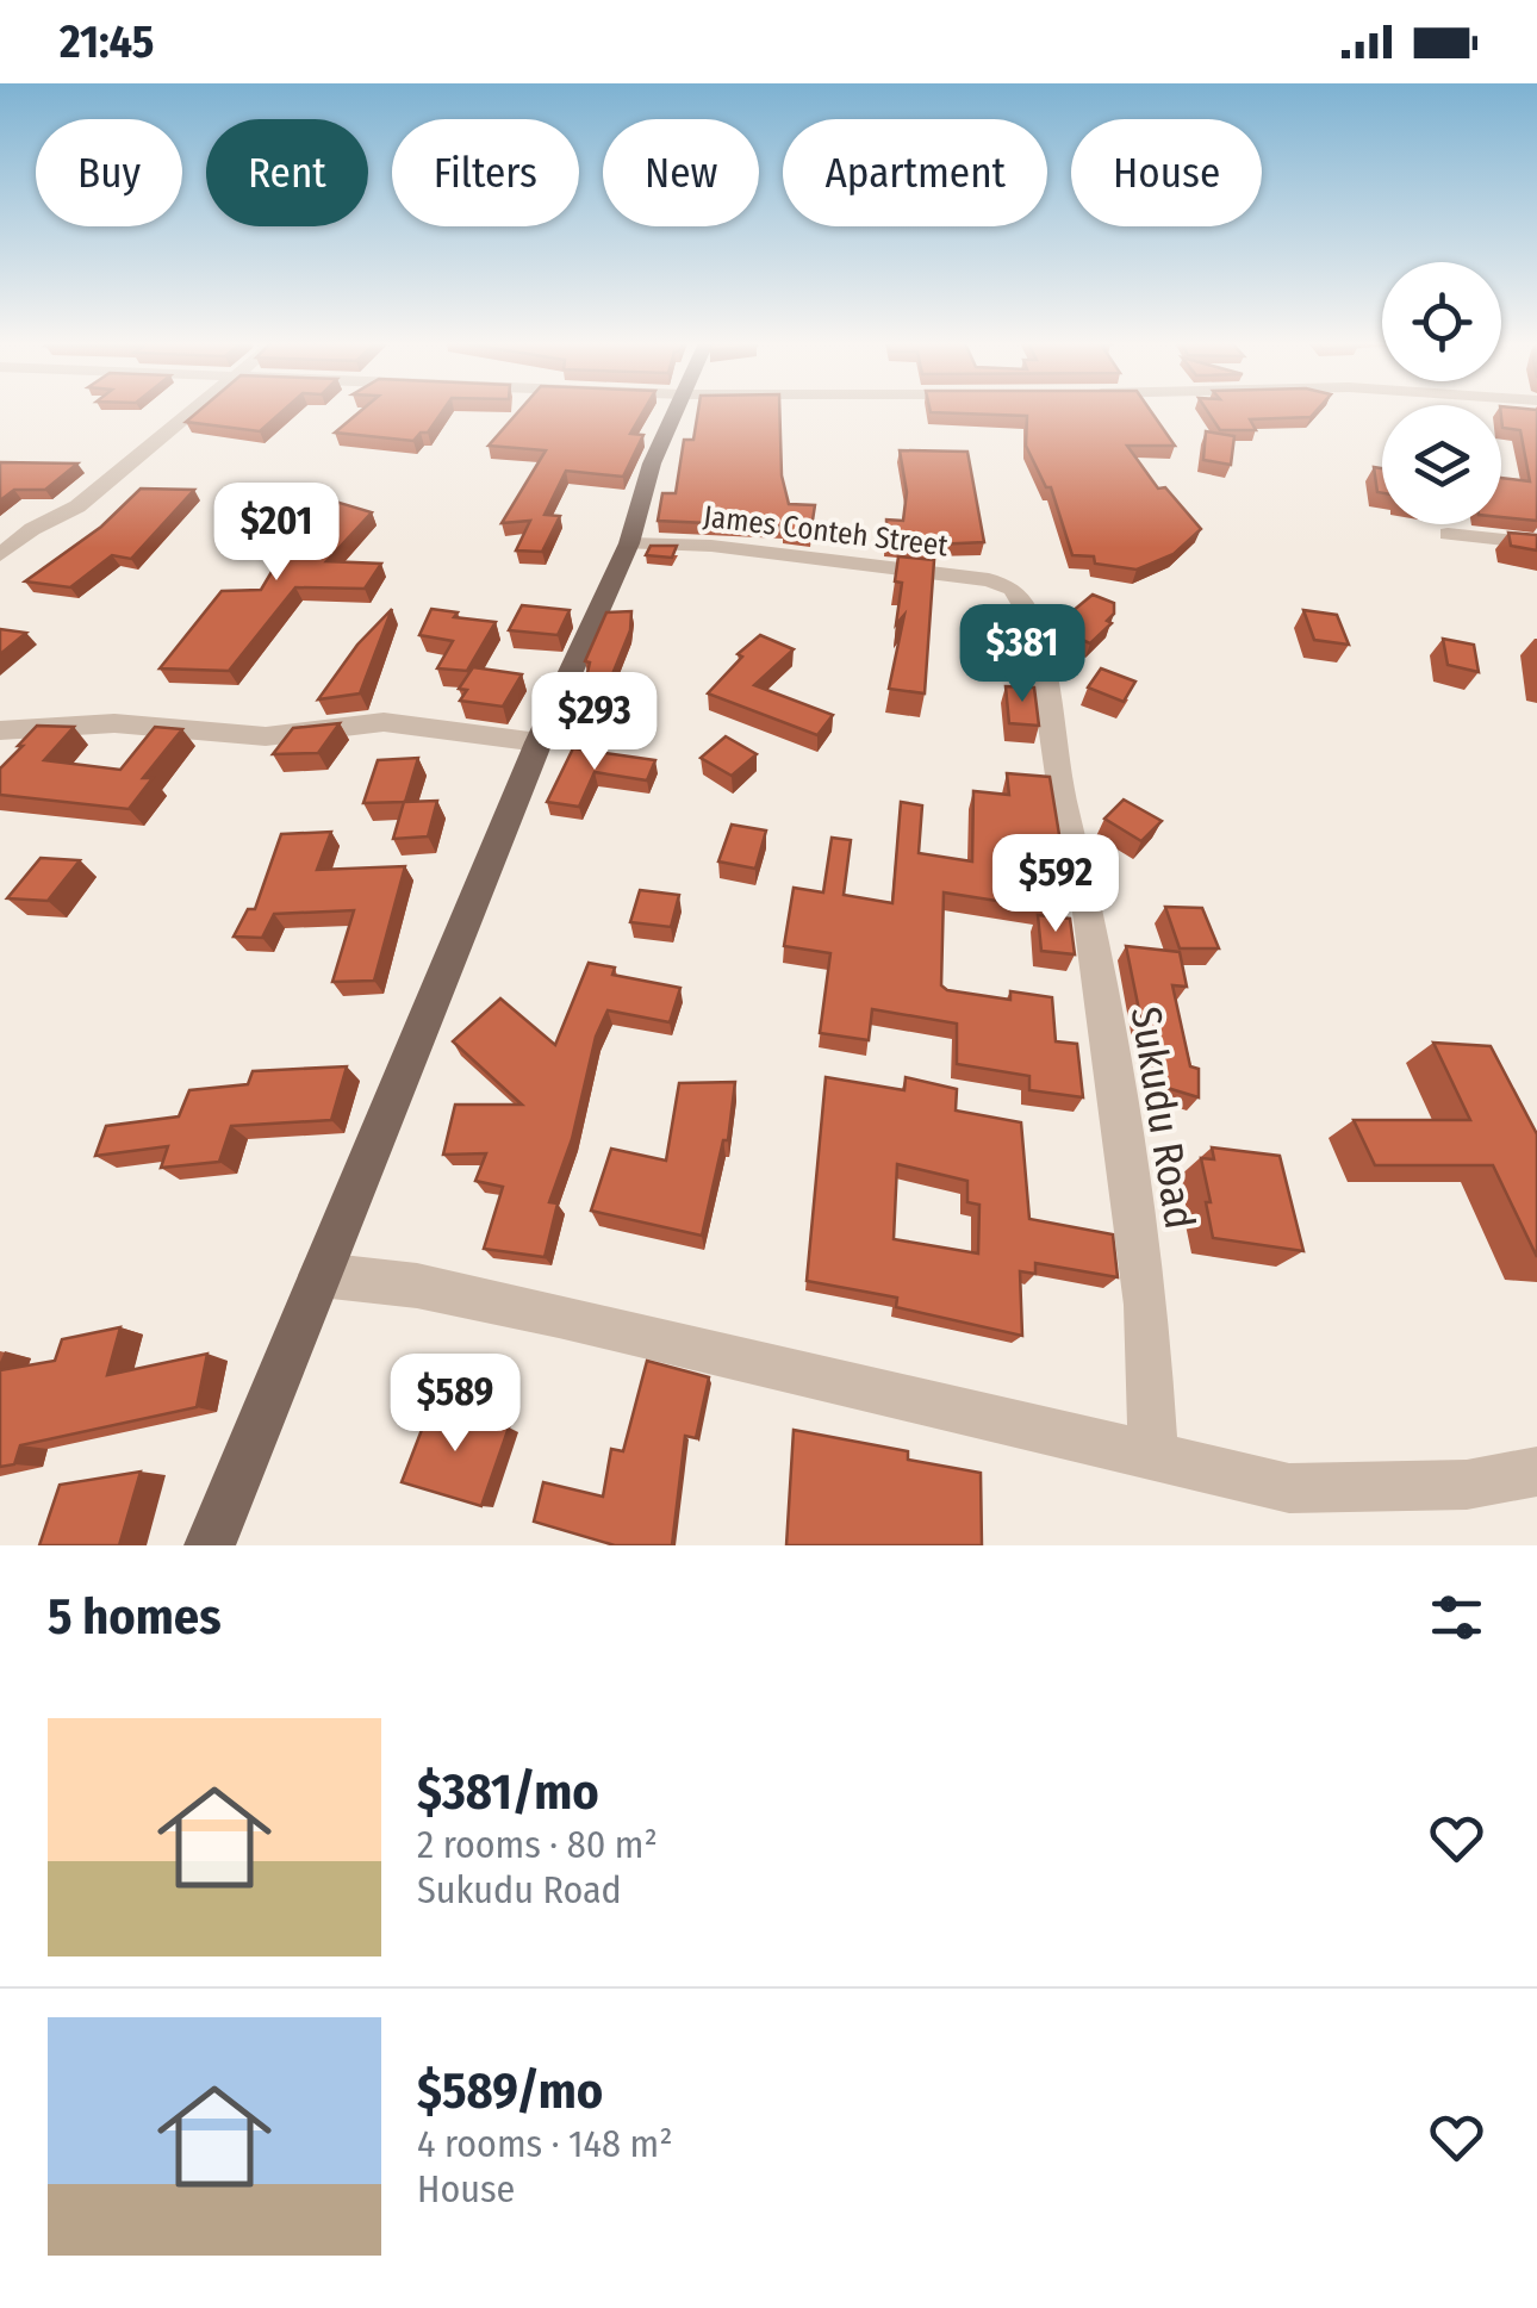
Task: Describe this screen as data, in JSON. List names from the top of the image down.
{
  "streets": {
    "street": ["James Conteh Street", "Sukudu Road"]
  },
  "crossings": [
    ["James Conteh Street", "Sukudu Road"]
  ],
  "page": {
    "status": "21:45",
    "chip": [
      "Buy",
      "Rent",
      "Filters",
      "New",
      "Apartment",
      "House"
    ],
    "price": [
      "$201",
      "$381",
      "$293",
      "$592",
      "$589"
    ],
    "heading": "5 homes",
    "list": [
      {
        "name": "$381/mo",
        "note": "2 rooms · 80 m² · Sukudu Road"
      },
      {
        "name": "$589/mo",
        "note": "4 rooms · 148 m² · House"
      }
    ]
  }
}
